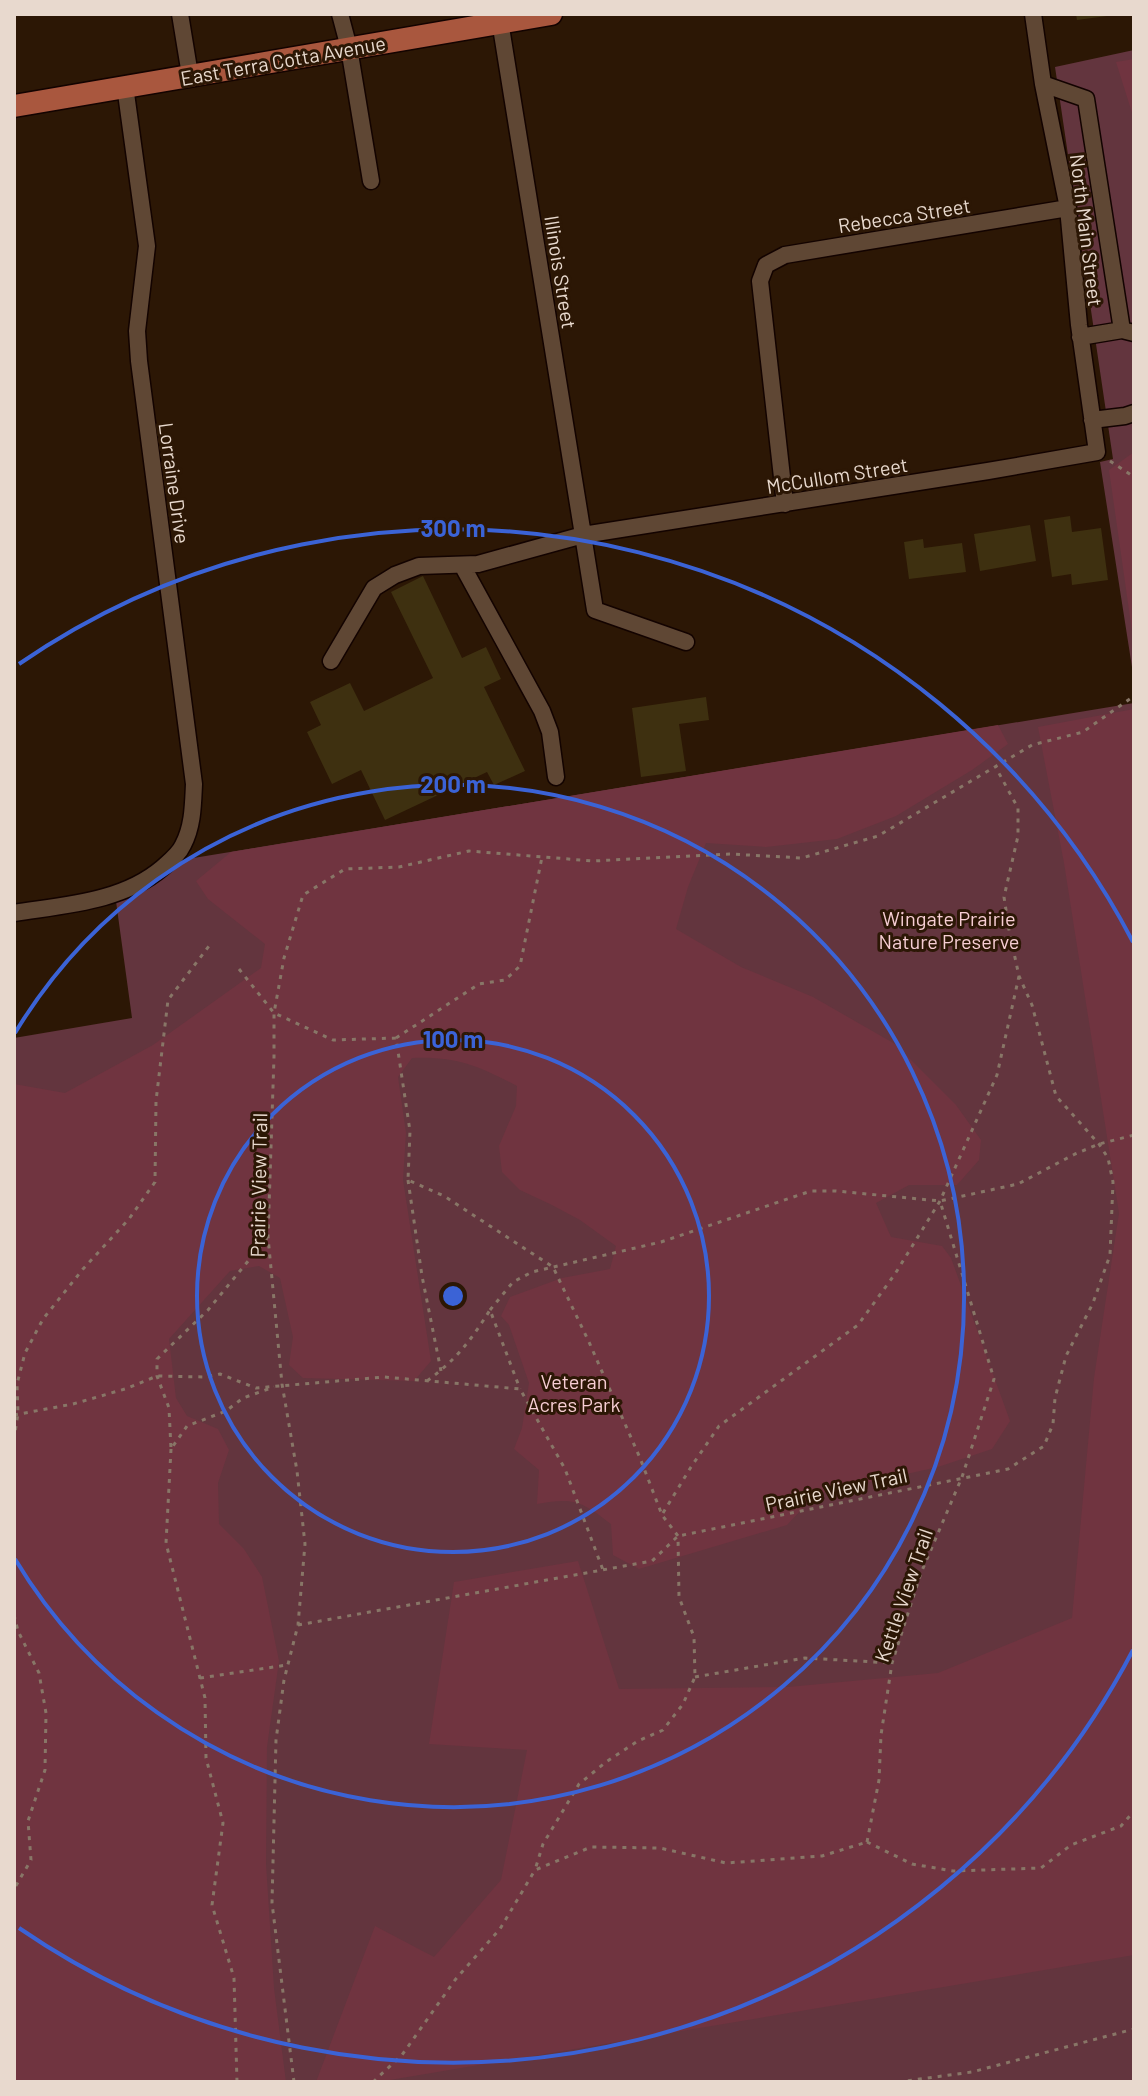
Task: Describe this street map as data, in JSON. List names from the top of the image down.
{
  "streets": {
    "main road": ["East Terra Cotta Avenue"],
    "street": [
      "Rebecca Street",
      "North Main Street",
      "Illinois Street",
      "McCullom Street",
      "Lorraine Drive"
    ],
    "path": ["Prairie View Trail", "Kettle View Trail"]
  },
  "crossings": [
    ["East Terra Cotta Avenue", "Illinois Street"],
    ["East Terra Cotta Avenue", "Lorraine Drive"],
    ["Rebecca Street", "North Main Street"],
    ["Rebecca Street", "McCullom Street"],
    ["North Main Street", "McCullom Street"],
    ["Illinois Street", "McCullom Street"],
    ["Prairie View Trail", "Kettle View Trail"]
  ],
  "parks": ["Wingate Prairie Nature Preserve", "Veteran Acres Park"],
  "rings": ["300 m", "200 m", "100 m"]
}
